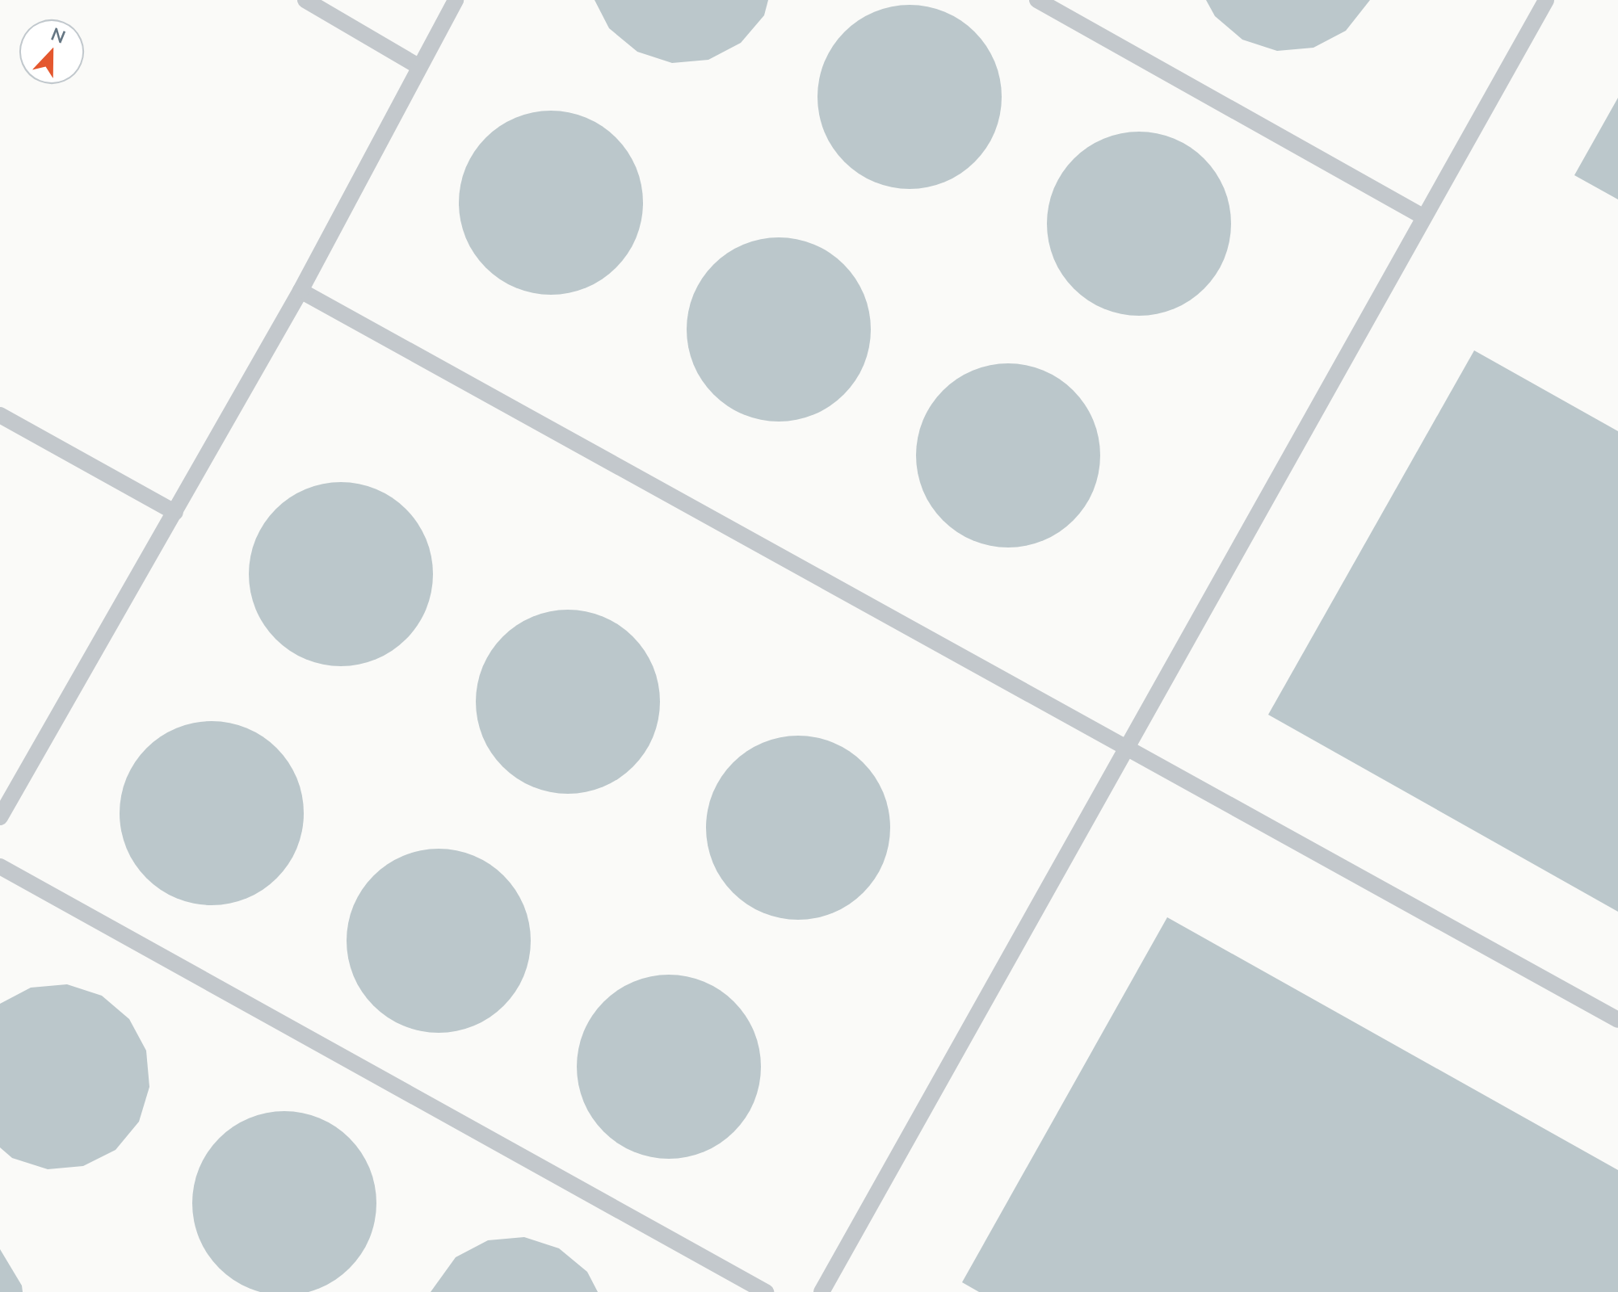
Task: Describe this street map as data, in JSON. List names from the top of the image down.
{
  "north": "top"
}
